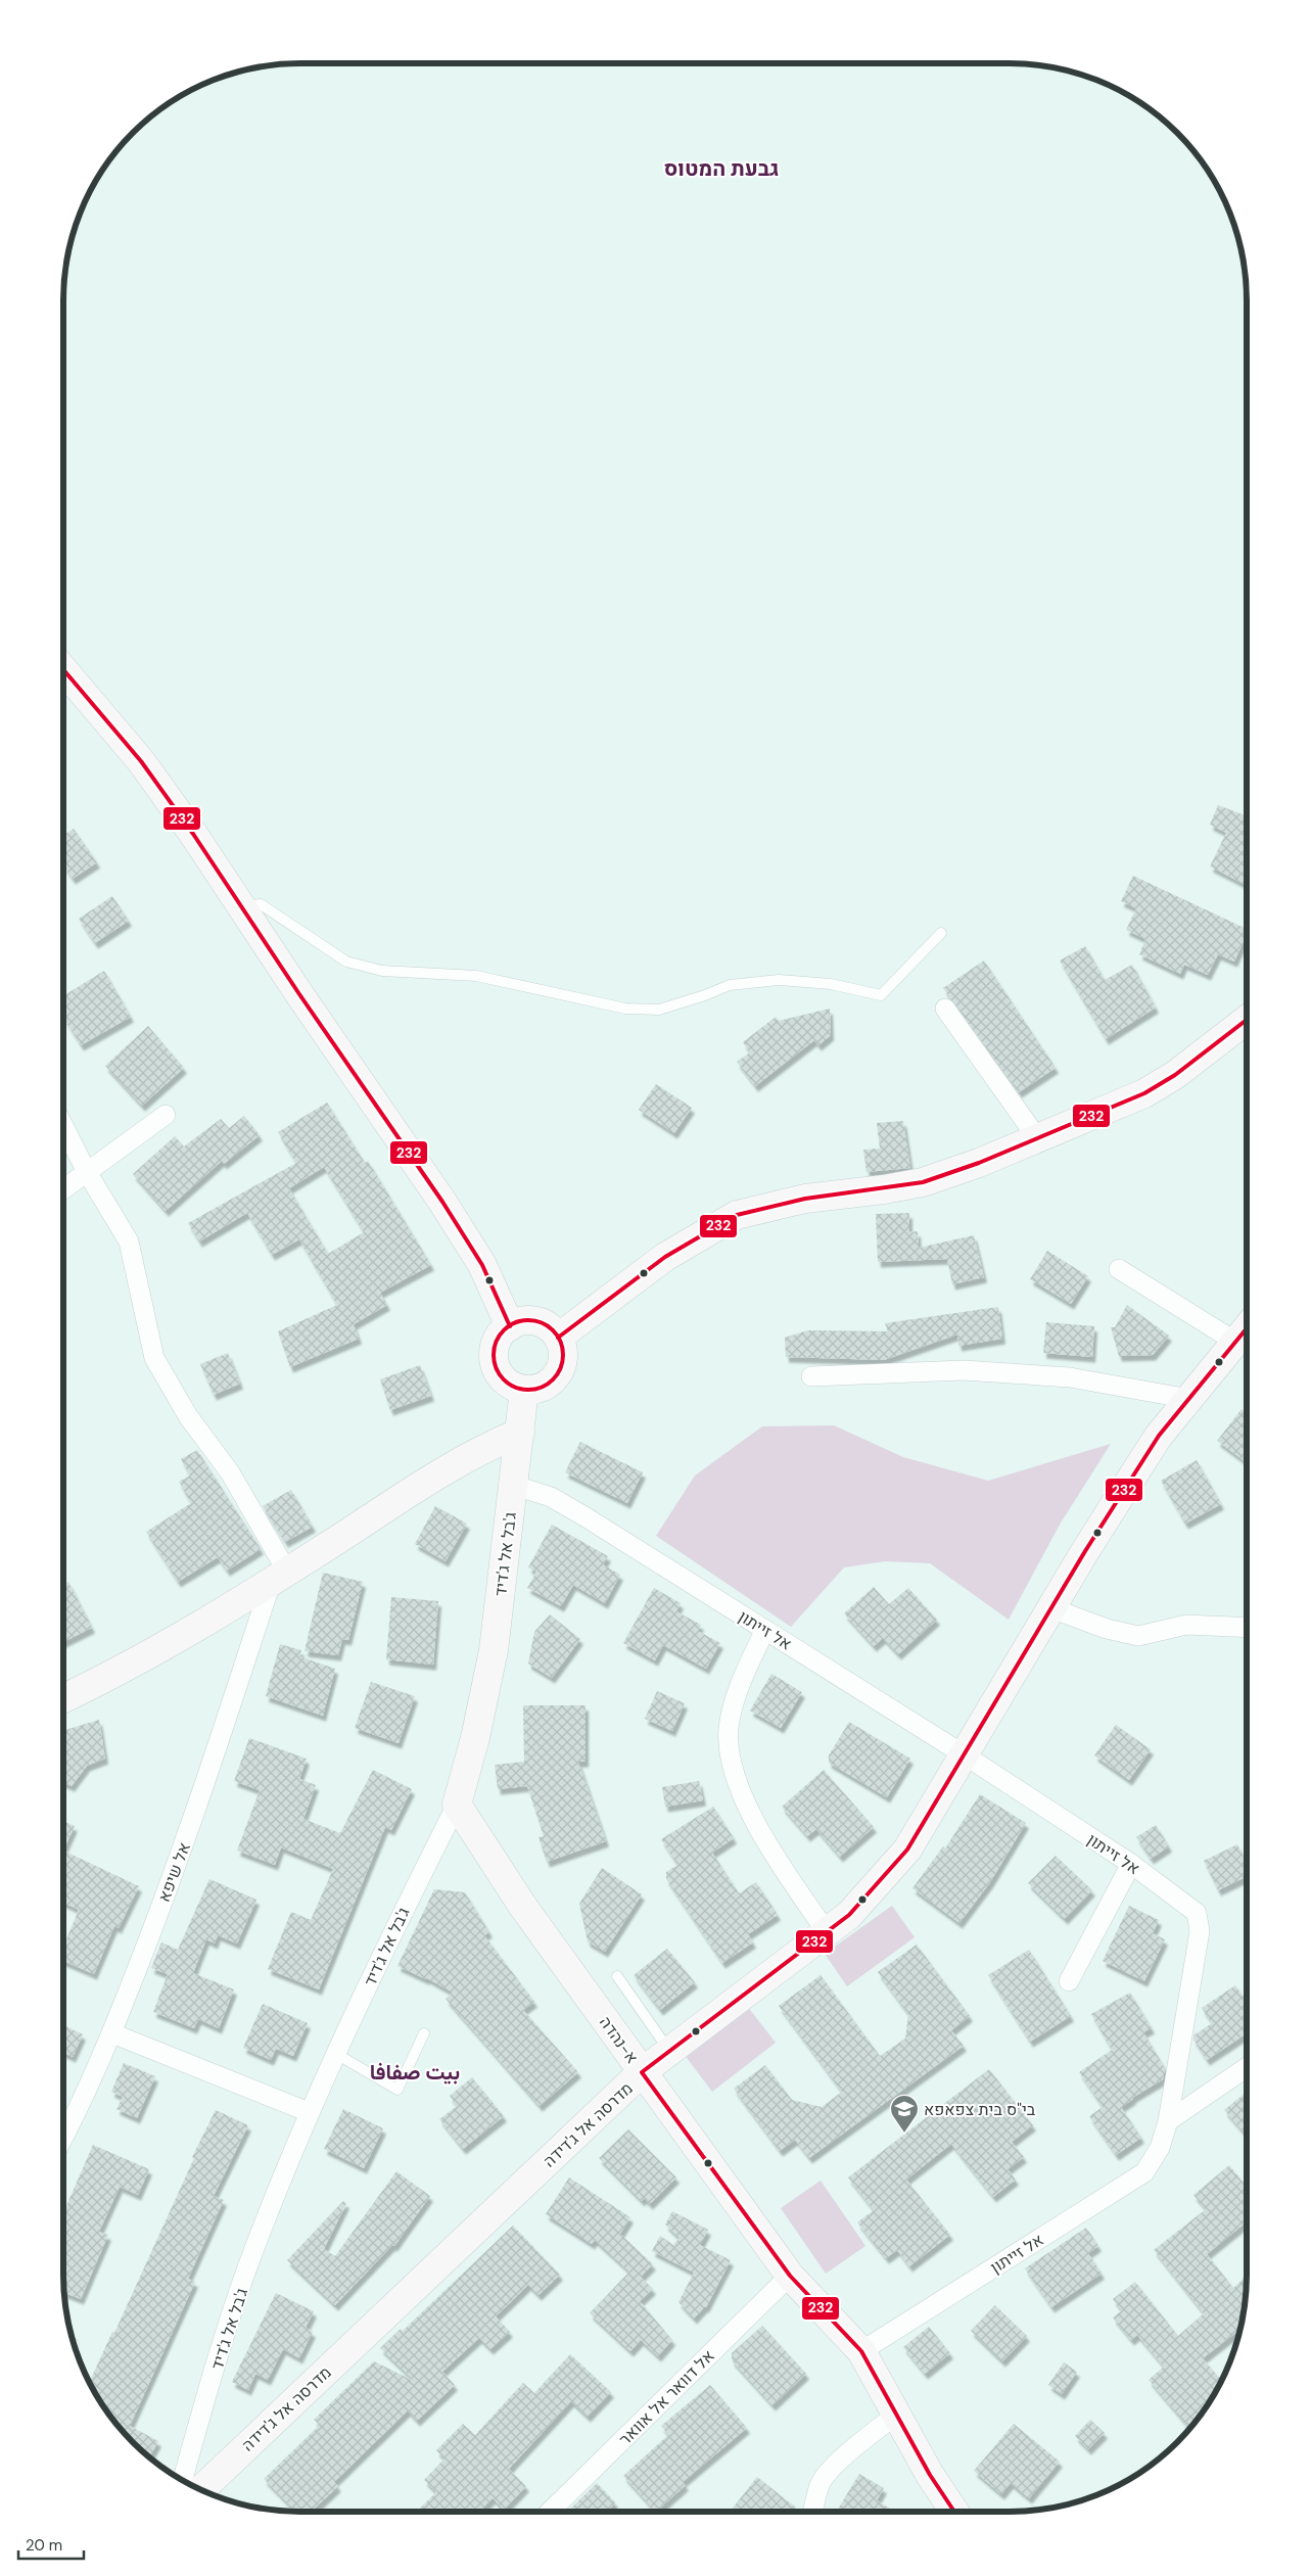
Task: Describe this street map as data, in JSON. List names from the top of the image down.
{
  "streets": {
    "street": [
      "ג'בל אל ג'דיד",
      "אל זייתון",
      "אל שיפא",
      "א-נהדה",
      "מדרסה אל ג'דידה",
      "אל דוואר אל אוואר"
    ]
  },
  "crossings": [
    ["ג'בל אל ג'דיד", "אל זייתון"],
    ["ג'בל אל ג'דיד", "א-נהדה"],
    ["אל זייתון", "א-נהדה"],
    ["אל זייתון", "מדרסה אל ג'דידה"],
    ["א-נהדה", "מדרסה אל ג'דידה"],
    ["א-נהדה", "אל דוואר אל אוואר"]
  ],
  "districts": ["גבעת המטוס", "بيت صفافا"],
  "places": {
    "school or university": ["בי\"ס בית צפאפא"]
  },
  "lines": ["transit line 232"],
  "scale_bar": "20 m"
}
